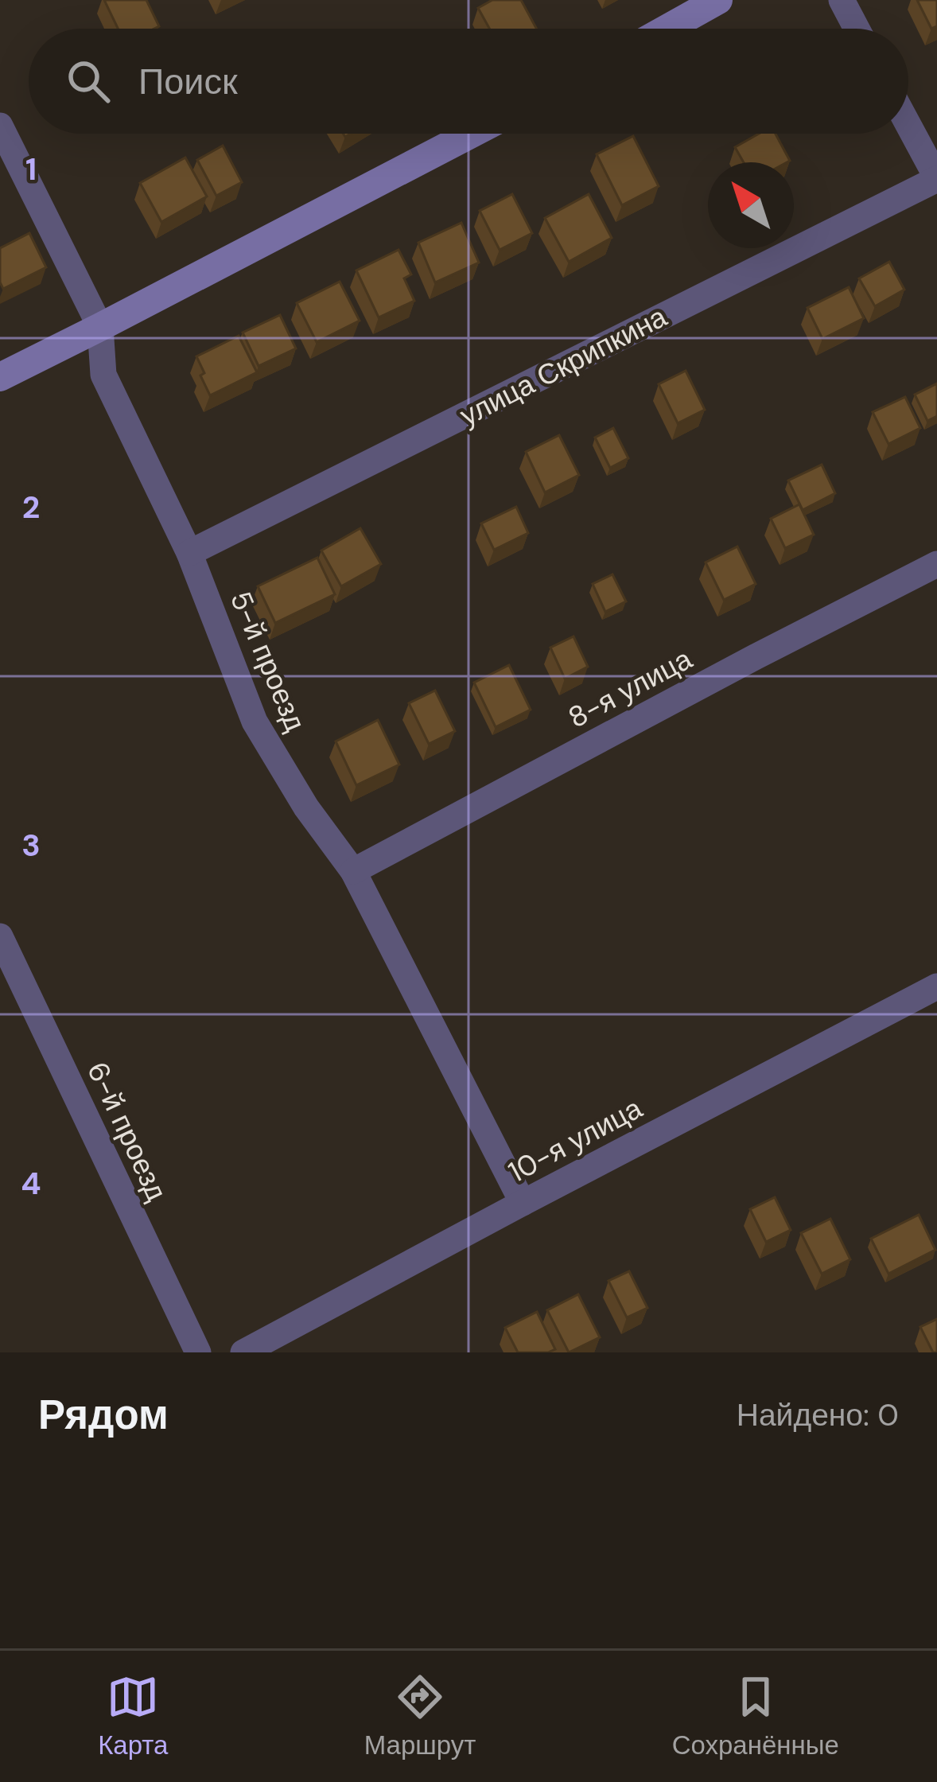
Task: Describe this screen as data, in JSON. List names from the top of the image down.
{
  "streets": {
    "street": [
      "улица Скрипкина",
      "5-й проезд",
      "8-я улица",
      "6-й проезд",
      "10-я улица"
    ]
  },
  "crossings": [
    ["улица Скрипкина", "5-й проезд"],
    ["5-й проезд", "8-я улица"],
    ["5-й проезд", "10-я улица"]
  ],
  "north": "top left",
  "page": {
    "search": "Поиск",
    "heading": ["Рядом", "Найдено: 0"],
    "nav": ["Карта", "Маршрут", "Сохранённые"]
  },
  "grid": {
    "rows": [
      "1",
      "2",
      "3",
      "4"
    ]
  }
}
